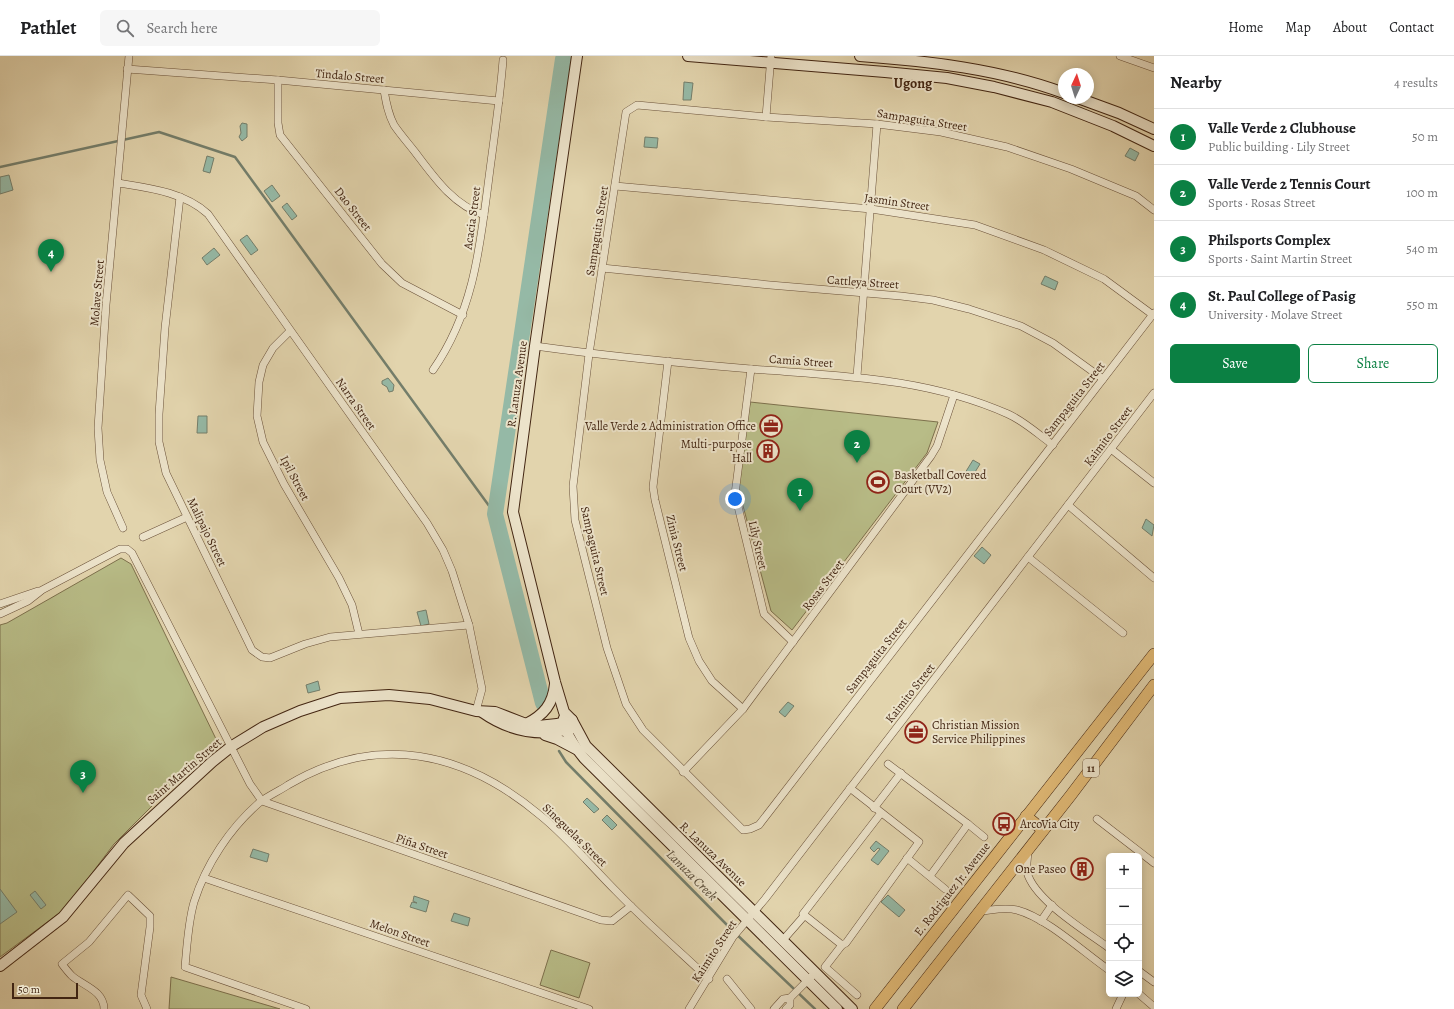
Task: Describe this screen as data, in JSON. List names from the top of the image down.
{
  "streets": {
    "main road": [
      "R. Lanuza Avenue",
      "11",
      "Saint Martin Street",
      "E. Rodriguez Jr. Avenue"
    ],
    "street": [
      "Tindalo Street",
      "Sampaguita Street",
      "Jasmin Street",
      "Dao Street",
      "Acacia Street",
      "Cattleya Street",
      "Molave Street",
      "Camia Street",
      "Narra Street",
      "Kaimito Street",
      "Ipil Street",
      "Malipajo Street",
      "Zinia Street",
      "Lily Street",
      "Rosas Street",
      "Sineguelas Street",
      "Piña Street",
      "Melon Street"
    ]
  },
  "crossings": [
    ["Tindalo Street", "Dao Street"],
    ["Tindalo Street", "Acacia Street"],
    ["Tindalo Street", "Molave Street"],
    ["Sampaguita Street", "Jasmin Street"],
    ["Sampaguita Street", "Cattleya Street"],
    ["Sampaguita Street", "Camia Street"],
    ["Sampaguita Street", "Rosas Street"],
    ["Dao Street", "Acacia Street"],
    ["Molave Street", "Narra Street"],
    ["Camia Street", "R. Lanuza Avenue"],
    ["Camia Street", "Zinia Street"],
    ["Camia Street", "Lily Street"],
    ["Camia Street", "Rosas Street"],
    ["R. Lanuza Avenue", "Kaimito Street"],
    ["R. Lanuza Avenue", "Saint Martin Street"],
    ["Narra Street", "Ipil Street"],
    ["Narra Street", "Malipajo Street"],
    ["Narra Street", "Saint Martin Street"],
    ["Kaimito Street", "Sineguelas Street"],
    ["Ipil Street", "Malipajo Street"],
    ["Zinia Street", "Rosas Street"],
    ["Lily Street", "Rosas Street"],
    ["Sineguelas Street", "Piña Street"],
    ["Sineguelas Street", "Melon Street"]
  ],
  "districts": ["Ugong"],
  "water": ["Lanuza Creek"],
  "places": {
    "office": ["Valle Verde 2 Administration Office", "Christian Mission Service Philippines"],
    "building": ["Multi-purpose Hall", "One Paseo"],
    "sports": ["Basketball Covered Court (VV2)"],
    "bus stop": ["ArcoVia City"]
  },
  "scale_bar": "50 m",
  "north": "top",
  "page": {
    "header": "Pathlet",
    "search": "Search here",
    "nav": [
      "Home",
      "Map",
      "About",
      "Contact"
    ],
    "heading": ["Nearby", "4 results"],
    "list": [
      {
        "mark": "1",
        "name": "Valle Verde 2 Clubhouse",
        "note": "Public building · Lily Street",
        "value": "50 m"
      },
      {
        "mark": "2",
        "name": "Valle Verde 2 Tennis Court",
        "note": "Sports · Rosas Street",
        "value": "100 m"
      },
      {
        "mark": "3",
        "name": "Philsports Complex",
        "note": "Sports · Saint Martin Street",
        "value": "540 m"
      },
      {
        "mark": "4",
        "name": "St. Paul College of Pasig",
        "note": "University · Molave Street",
        "value": "550 m"
      }
    ],
    "pins": [
      "4",
      "2",
      "1",
      "3"
    ],
    "buttons": ["Save", "Share"],
    "map_buttons": ["+", "−"],
    "scale": "50 m"
  }
}
